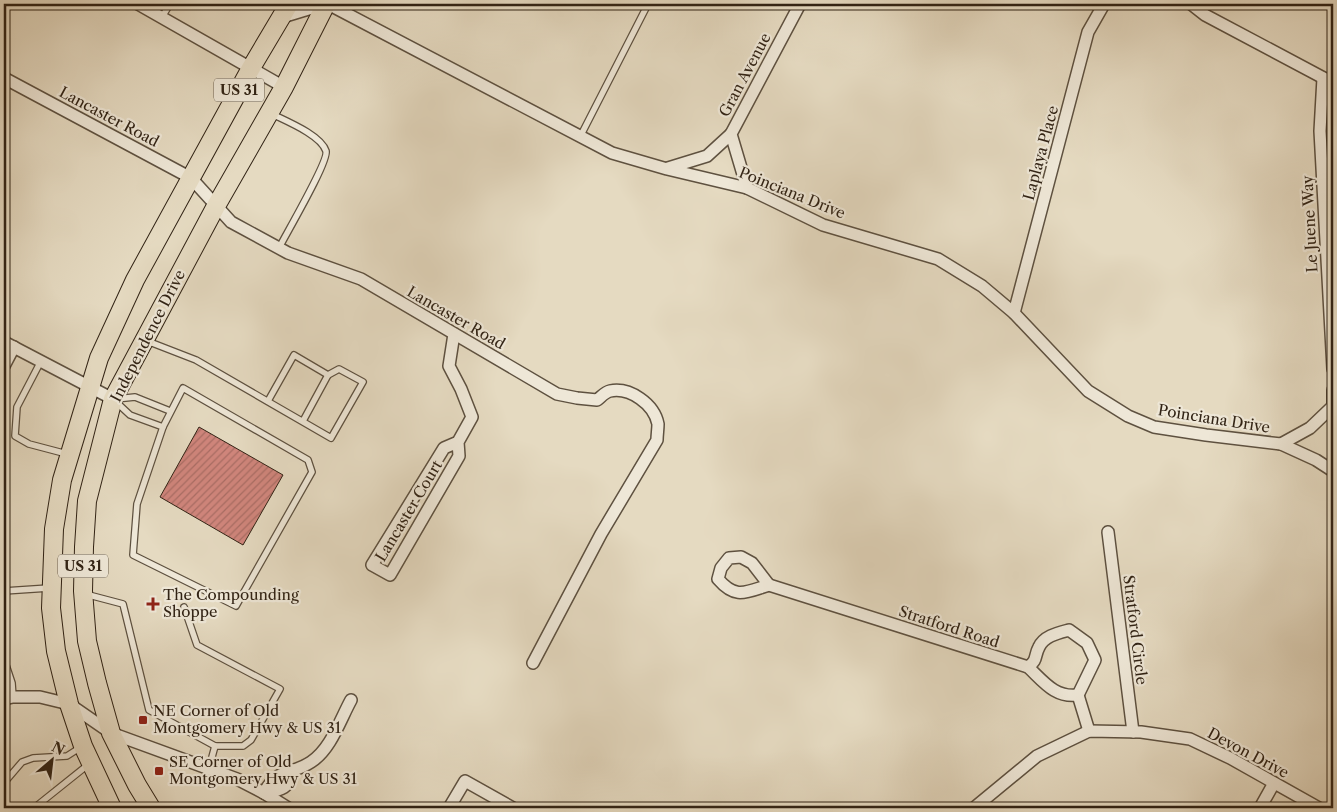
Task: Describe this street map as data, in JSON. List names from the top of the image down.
{
  "streets": {
    "main road": ["US 31", "Independence Drive"],
    "street": [
      "Gran Avenue",
      "Lancaster Road",
      "Laplaya Place",
      "Poinciana Drive",
      "Le Juene Way",
      "Lancaster Court",
      "Stratford Road",
      "Stratford Circle",
      "Devon Drive"
    ]
  },
  "crossings": [
    ["Gran Avenue", "Poinciana Drive"],
    ["Lancaster Road", "Independence Drive"],
    ["Lancaster Road", "Lancaster Court"],
    ["Laplaya Place", "Poinciana Drive"],
    ["Poinciana Drive", "Independence Drive"],
    ["Stratford Circle", "Devon Drive"]
  ],
  "places": {
    "health": ["The Compounding Shoppe"],
    "transit": ["NE Corner of Old Montgomery Hwy & US 31", "SE Corner of Old Montgomery Hwy & US 31"]
  },
  "north": "top right"
}
